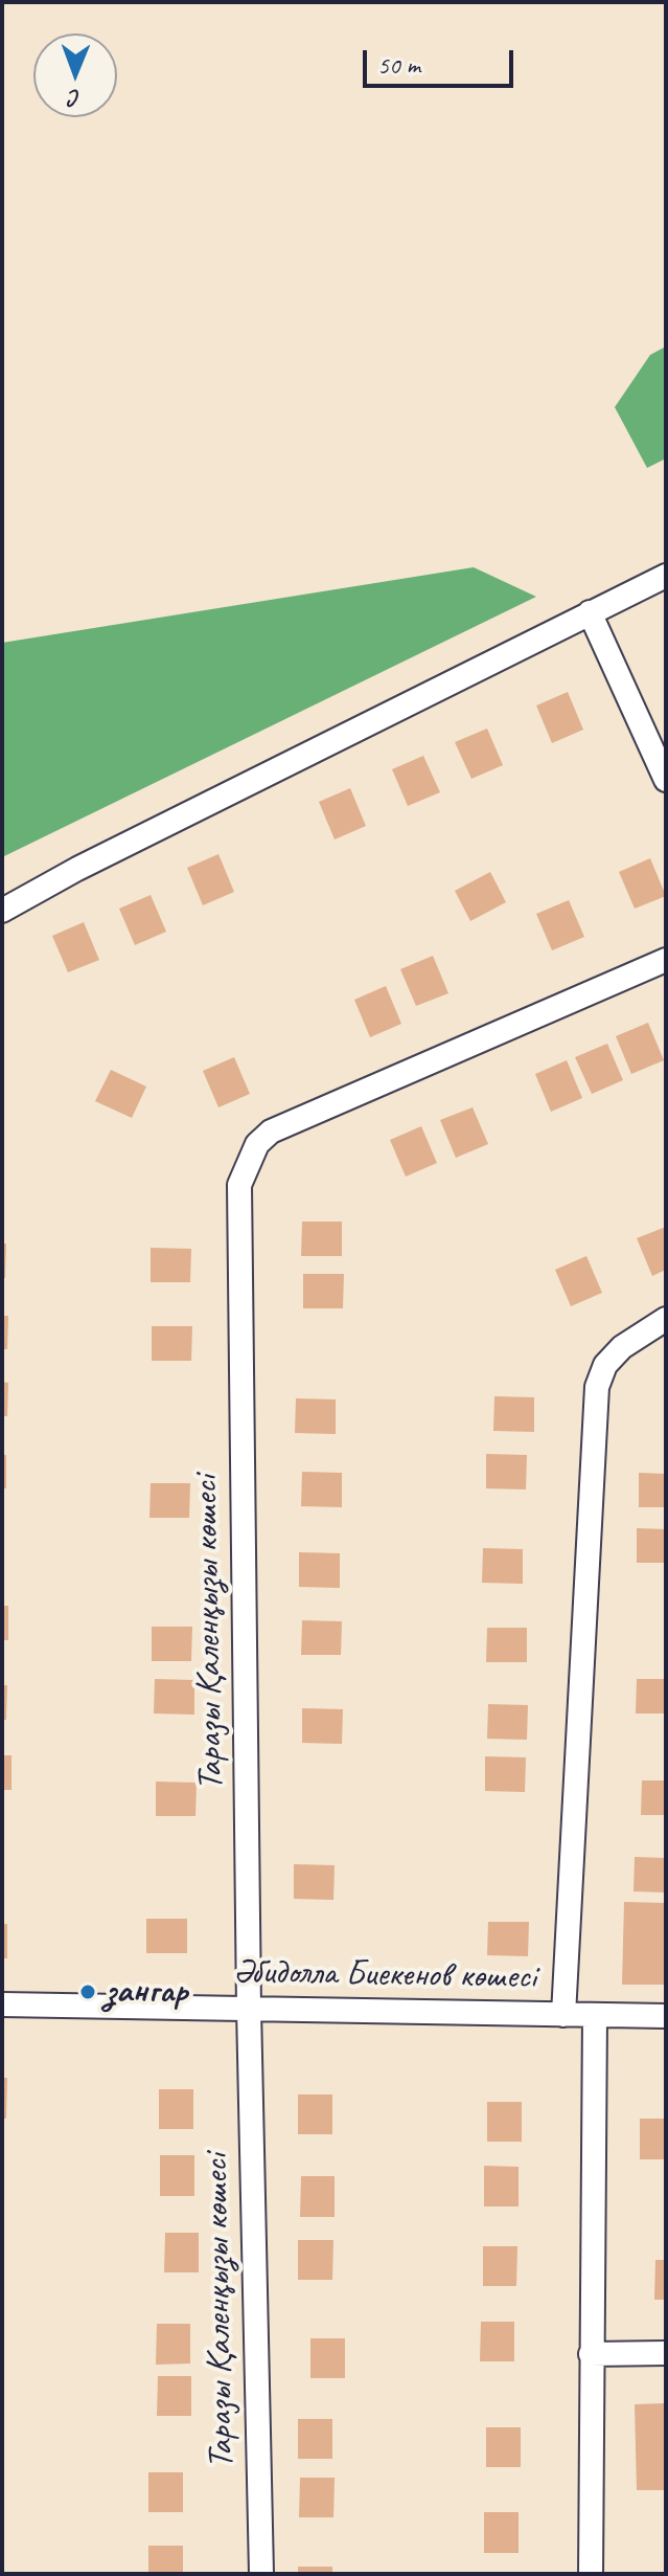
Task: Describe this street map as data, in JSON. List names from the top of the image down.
{
  "streets": {
    "street": ["Таразы Қаленқызы көшесі", "Әбидолла Биекенов көшесі"]
  },
  "crossings": [
    ["Таразы Қаленқызы көшесі", "Әбидолла Биекенов көшесі"]
  ],
  "places": ["зангар"],
  "scale_bar": "50 m",
  "north": "bottom"
}
